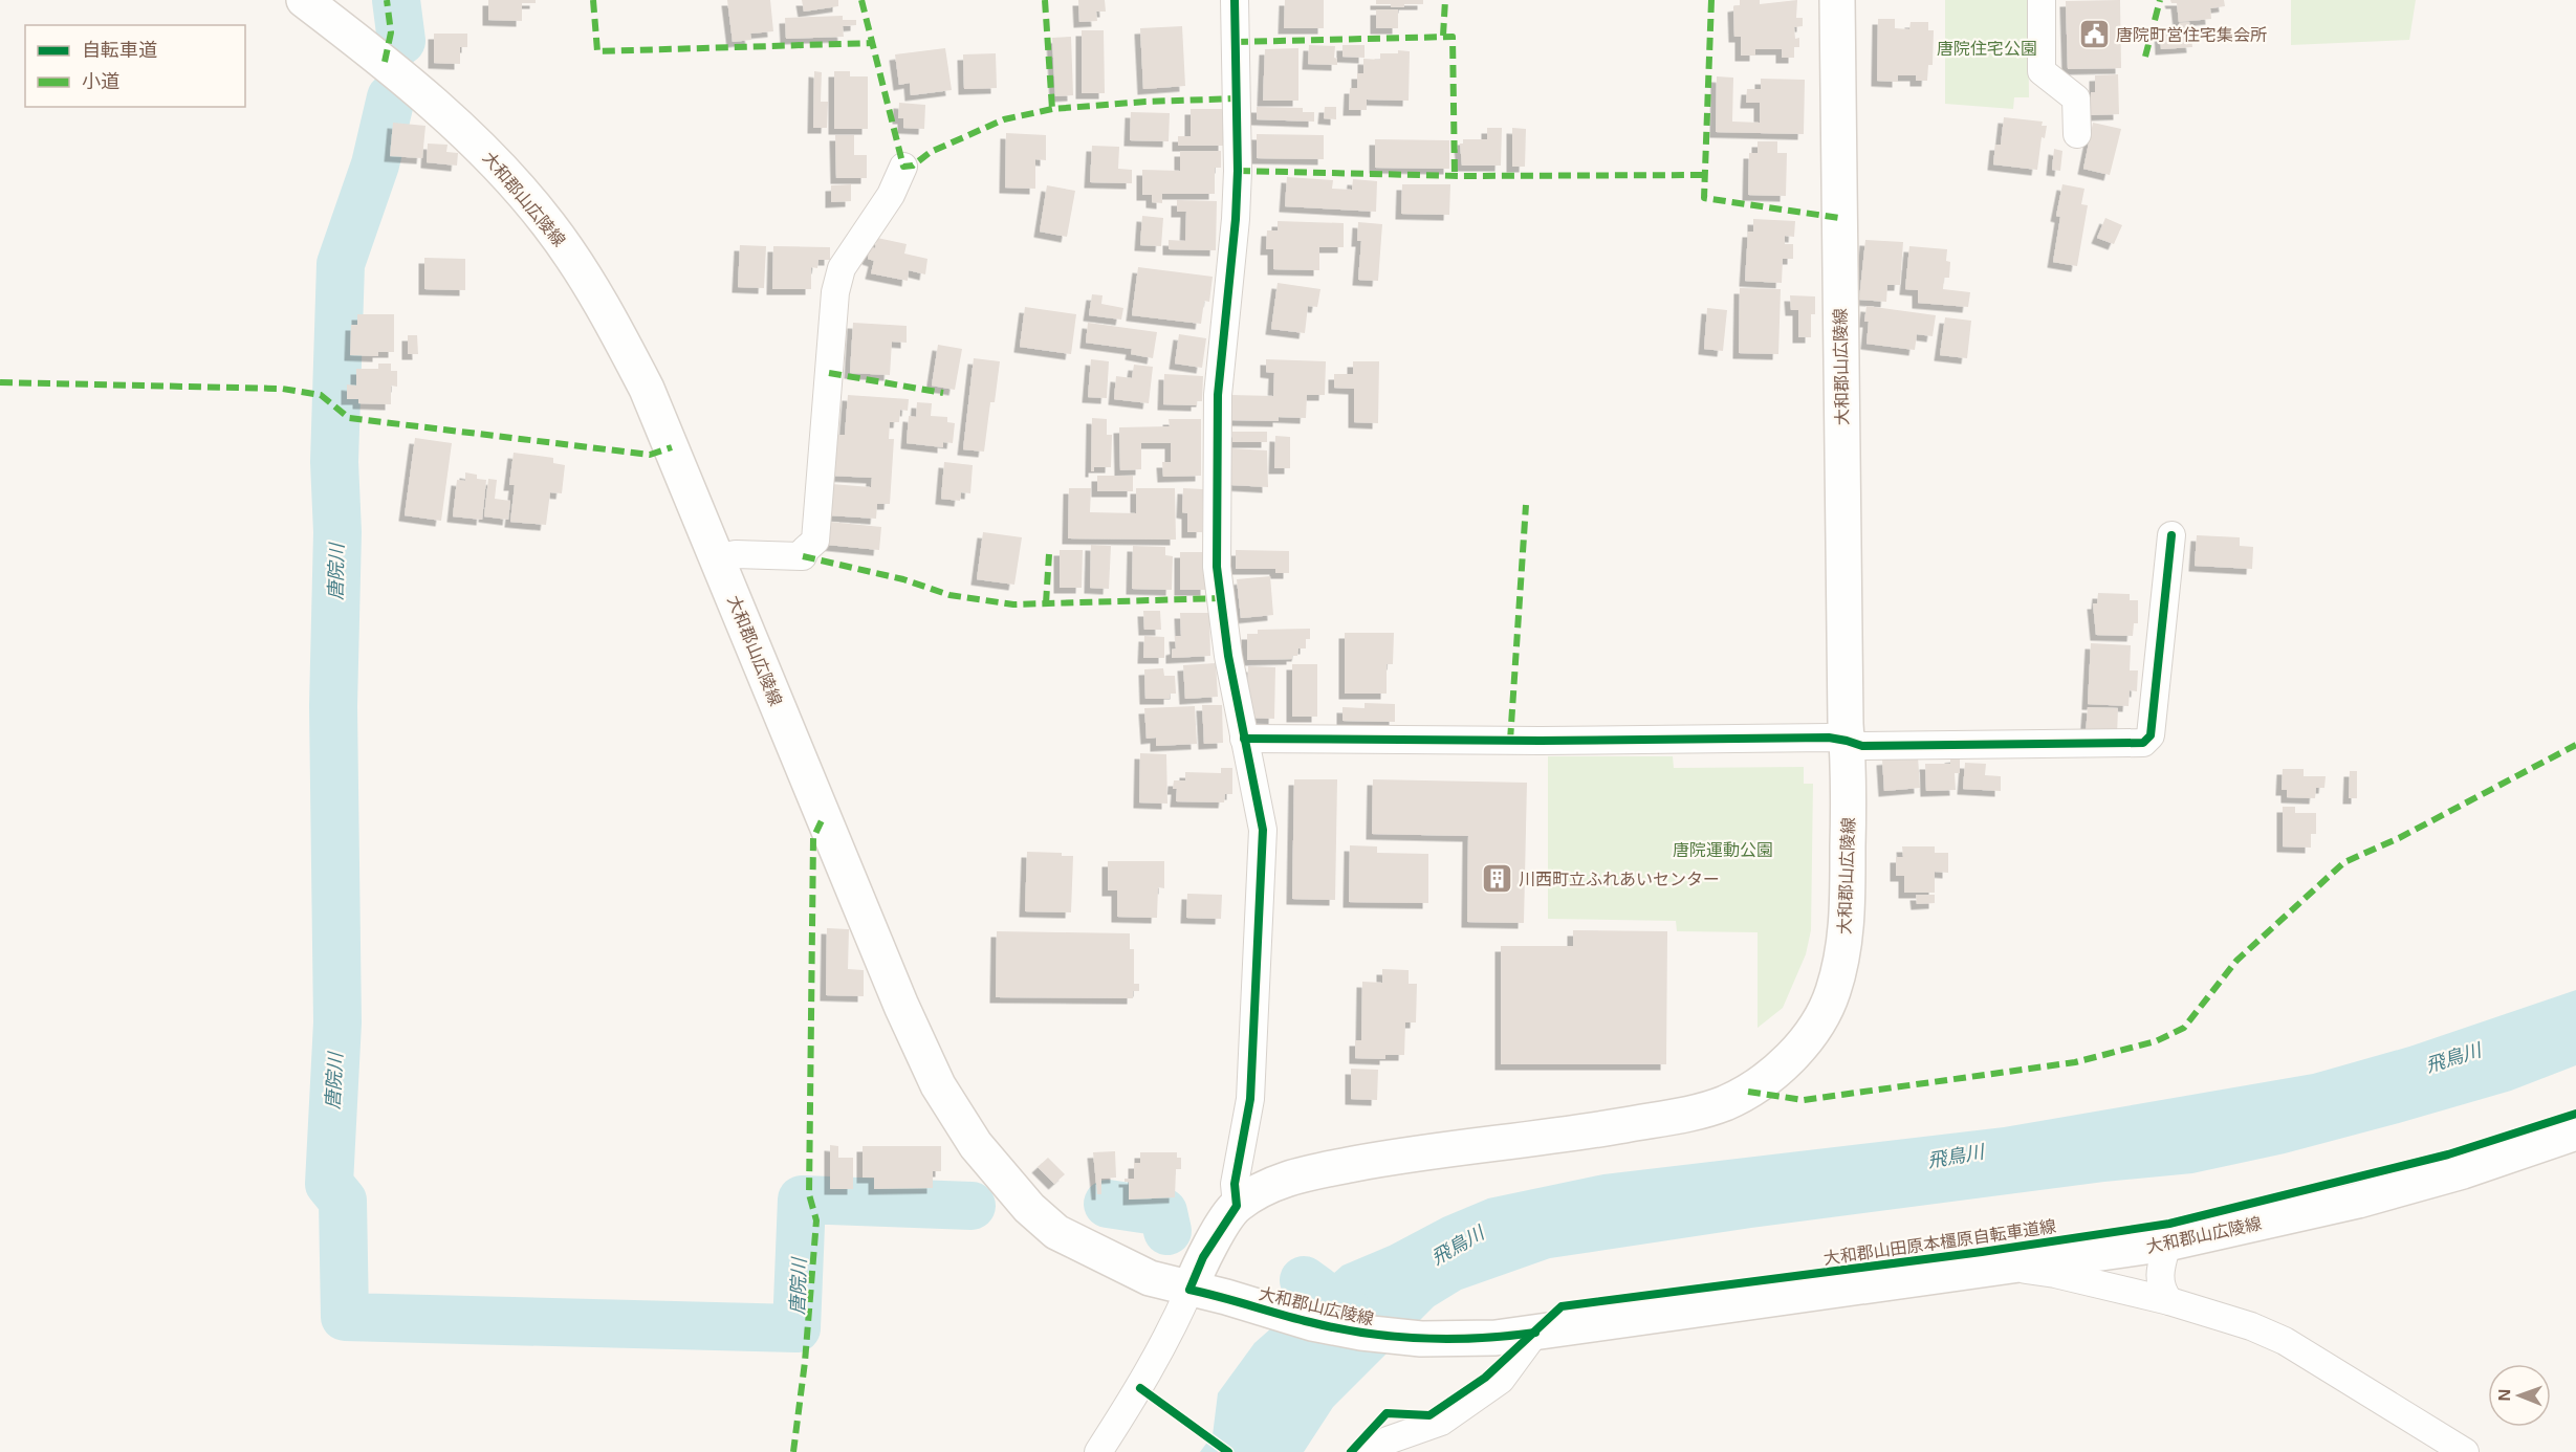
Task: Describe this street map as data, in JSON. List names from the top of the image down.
{
  "streets": {
    "main road": ["大和郡山広陵線"],
    "cycle path": ["大和郡山田原本橿原自転車道線"]
  },
  "water": ["唐院川", "飛鳥川"],
  "parks": ["唐院住宅公園", "唐院運動公園"],
  "places": {
    "public building": ["唐院町営住宅集会所"],
    "building": ["川西町立ふれあいセンター"]
  },
  "legend": ["自転車道", "小道"],
  "north": "left"
}
